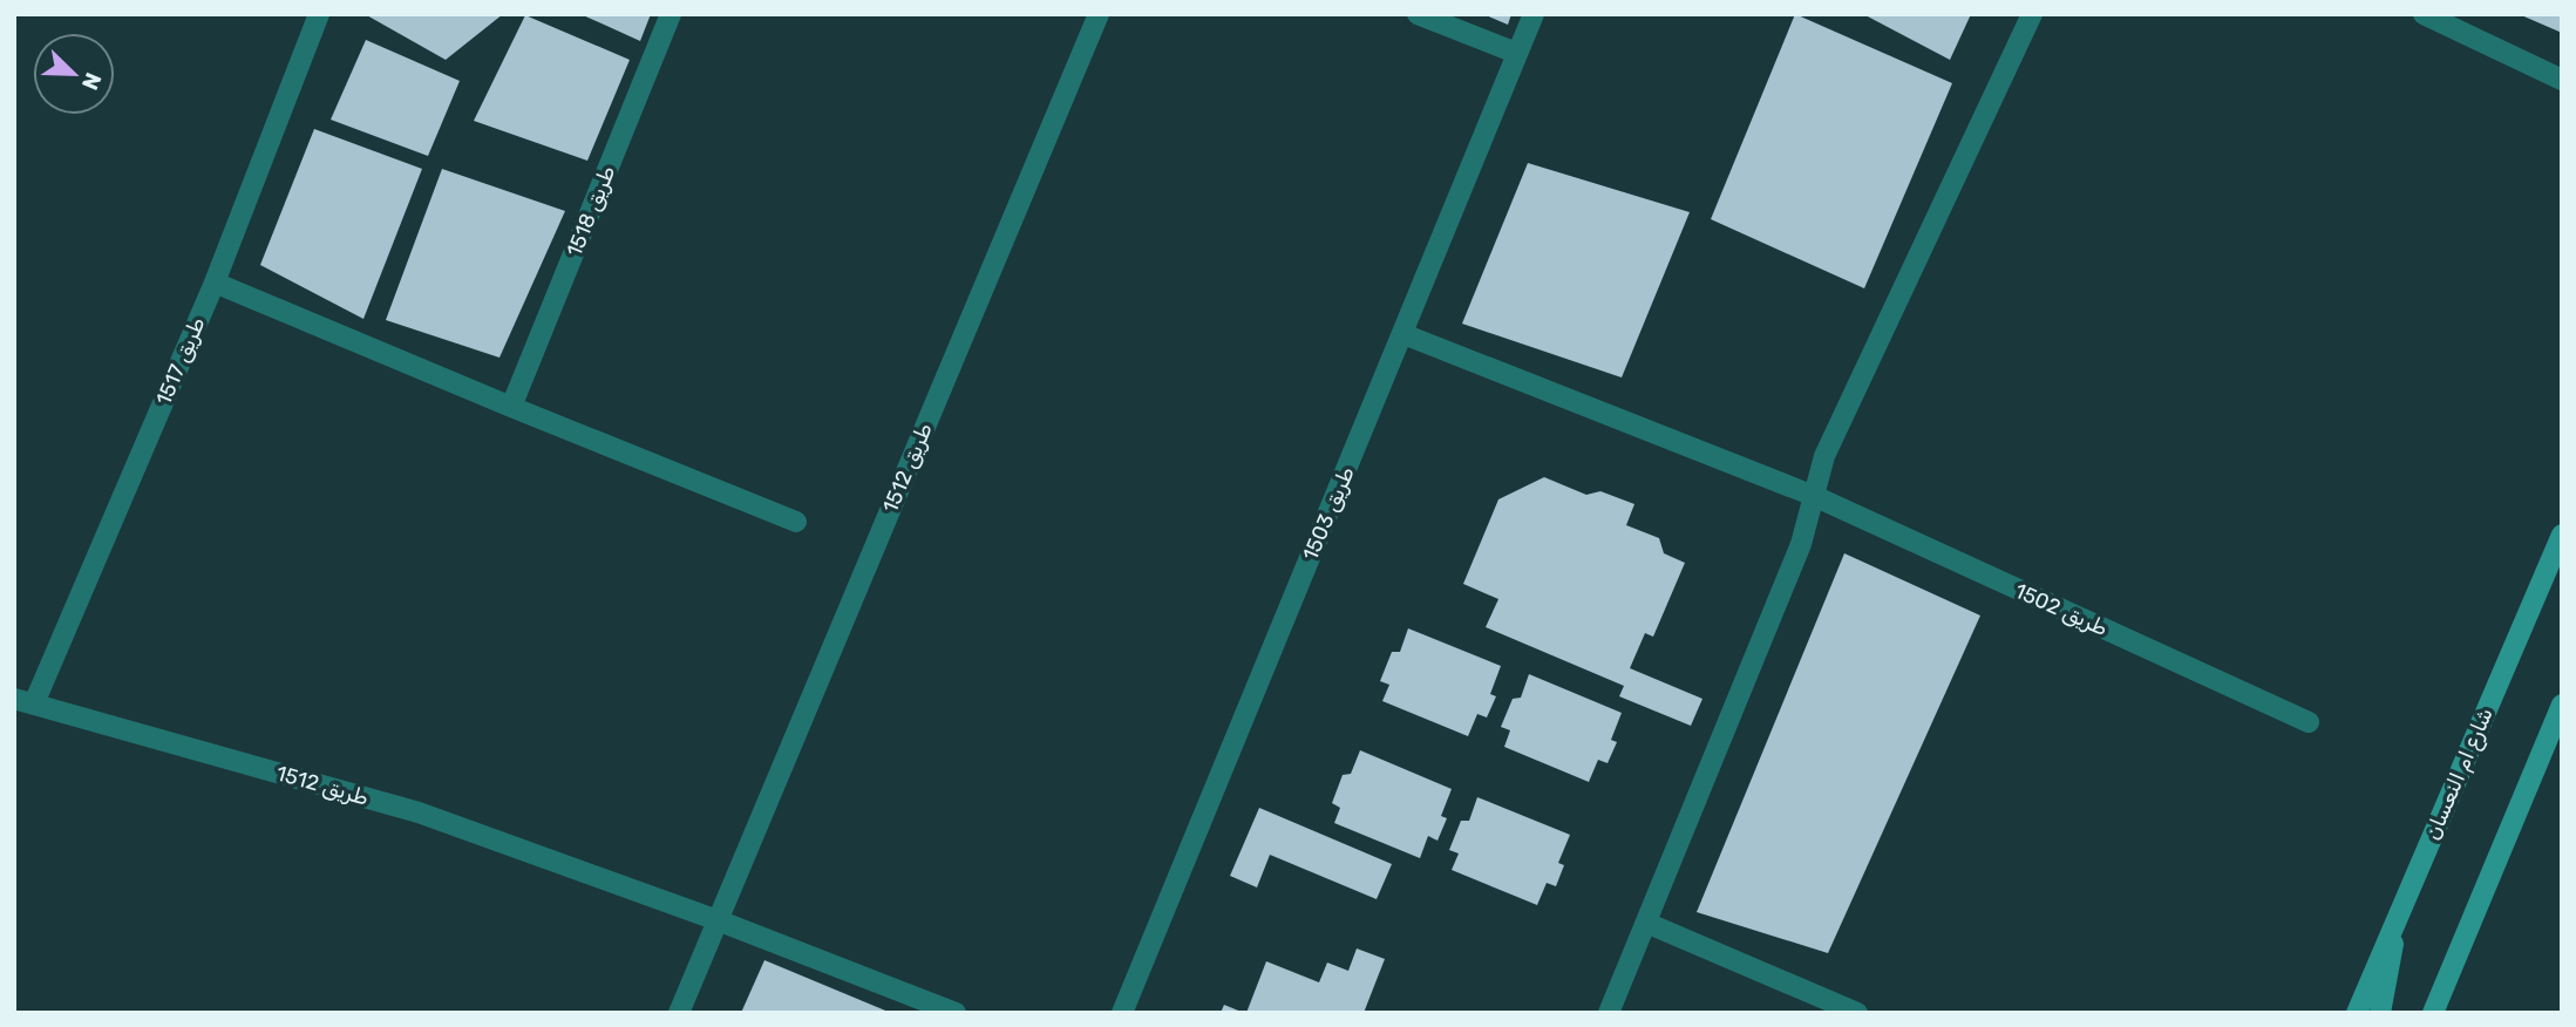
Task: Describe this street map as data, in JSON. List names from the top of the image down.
{
  "streets": {
    "main road": ["شارع ام النعسان"],
    "street": [
      "طريق 1518",
      "طريق 1517",
      "طريق 1512",
      "طريق 1503",
      "طريق 1502"
    ]
  },
  "crossings": [
    ["طريق 1517", "طريق 1512"],
    ["طريق 1503", "طريق 1502"]
  ],
  "north": "bottom right"
}
